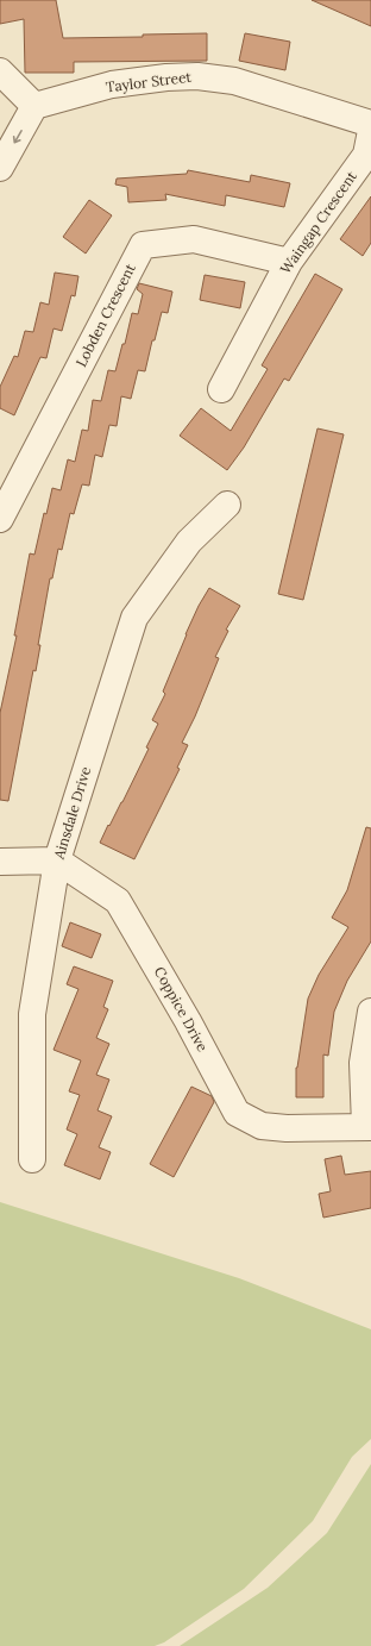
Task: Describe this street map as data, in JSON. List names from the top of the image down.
{
  "streets": {
    "street": [
      "Taylor Street",
      "Waingap Crescent",
      "Lobden Crescent",
      "Ainsdale Drive",
      "Coppice Drive"
    ]
  },
  "crossings": [
    ["Waingap Crescent", "Lobden Crescent"],
    ["Ainsdale Drive", "Coppice Drive"]
  ]
}
